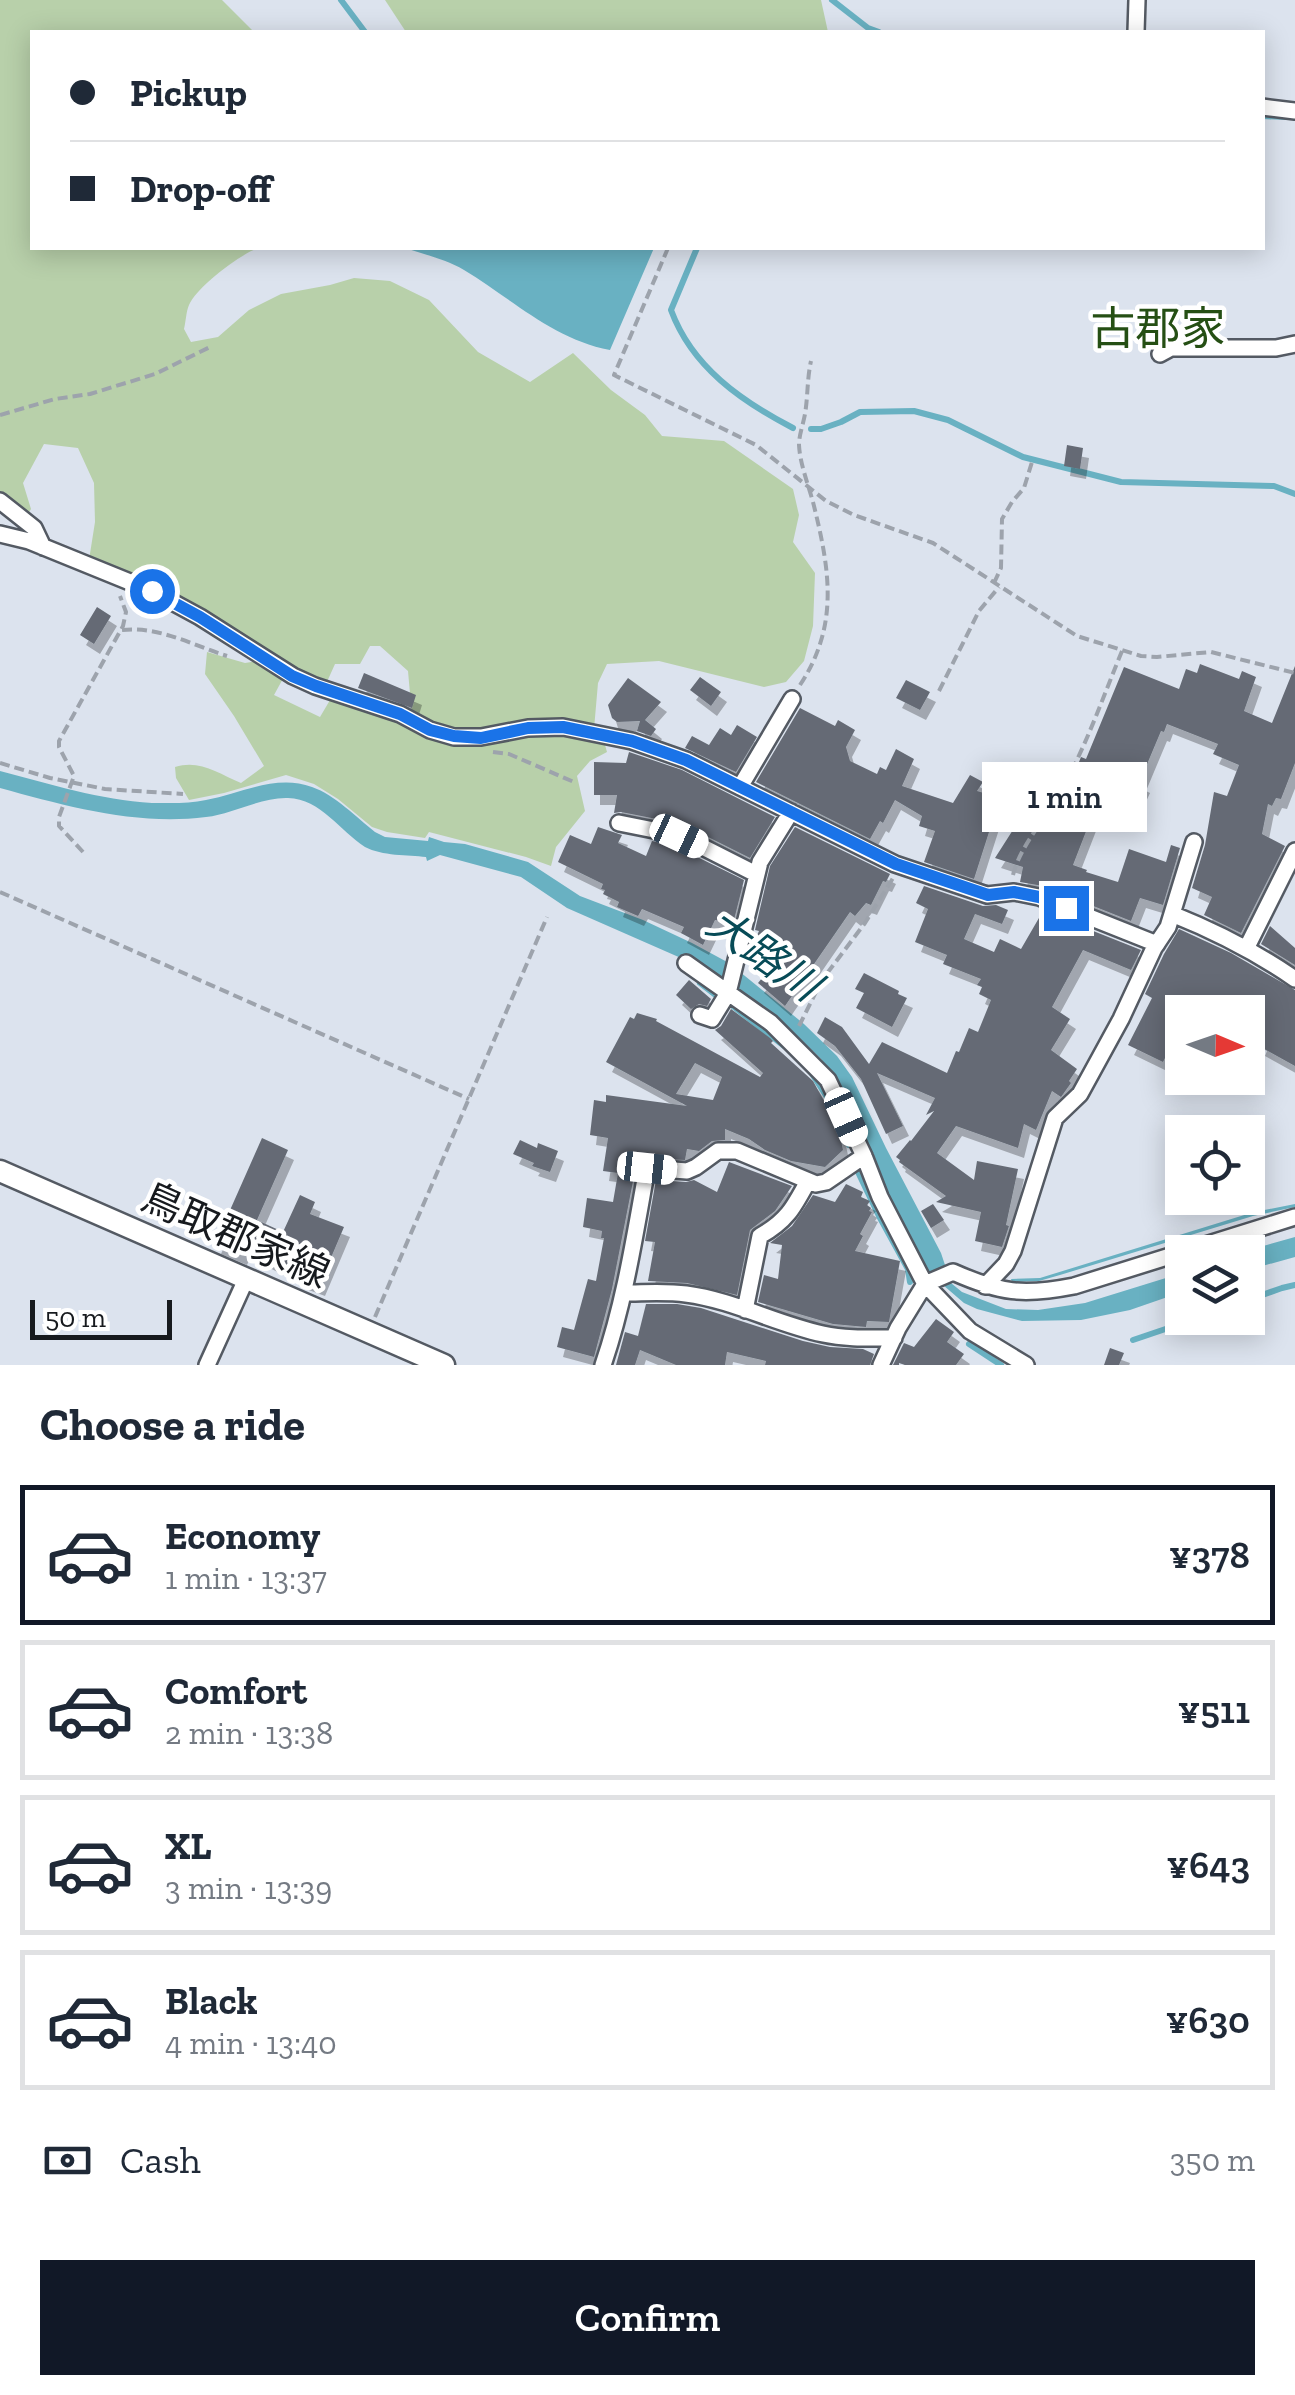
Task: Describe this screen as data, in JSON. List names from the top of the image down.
{
  "streets": {
    "main road": ["鳥取郡家線"]
  },
  "districts": ["古郡家"],
  "water": ["大路川"],
  "scale_bar": "50 m",
  "north": "right",
  "page": {
    "banner": ["Pickup", "Drop-off"],
    "bubble": "1 min",
    "scale": "50 m",
    "heading": "Choose a ride",
    "list": [
      {
        "name": "Economy",
        "note": "1 min · 13:37",
        "value": "¥378"
      },
      {
        "name": "Comfort",
        "note": "2 min · 13:38",
        "value": "¥511"
      },
      {
        "name": "XL",
        "note": "3 min · 13:39",
        "value": "¥643"
      },
      {
        "name": "Black",
        "note": "4 min · 13:40",
        "value": "¥630"
      }
    ],
    "pay": ["Cash", "350 m"],
    "buttons": "Confirm"
  }
}
